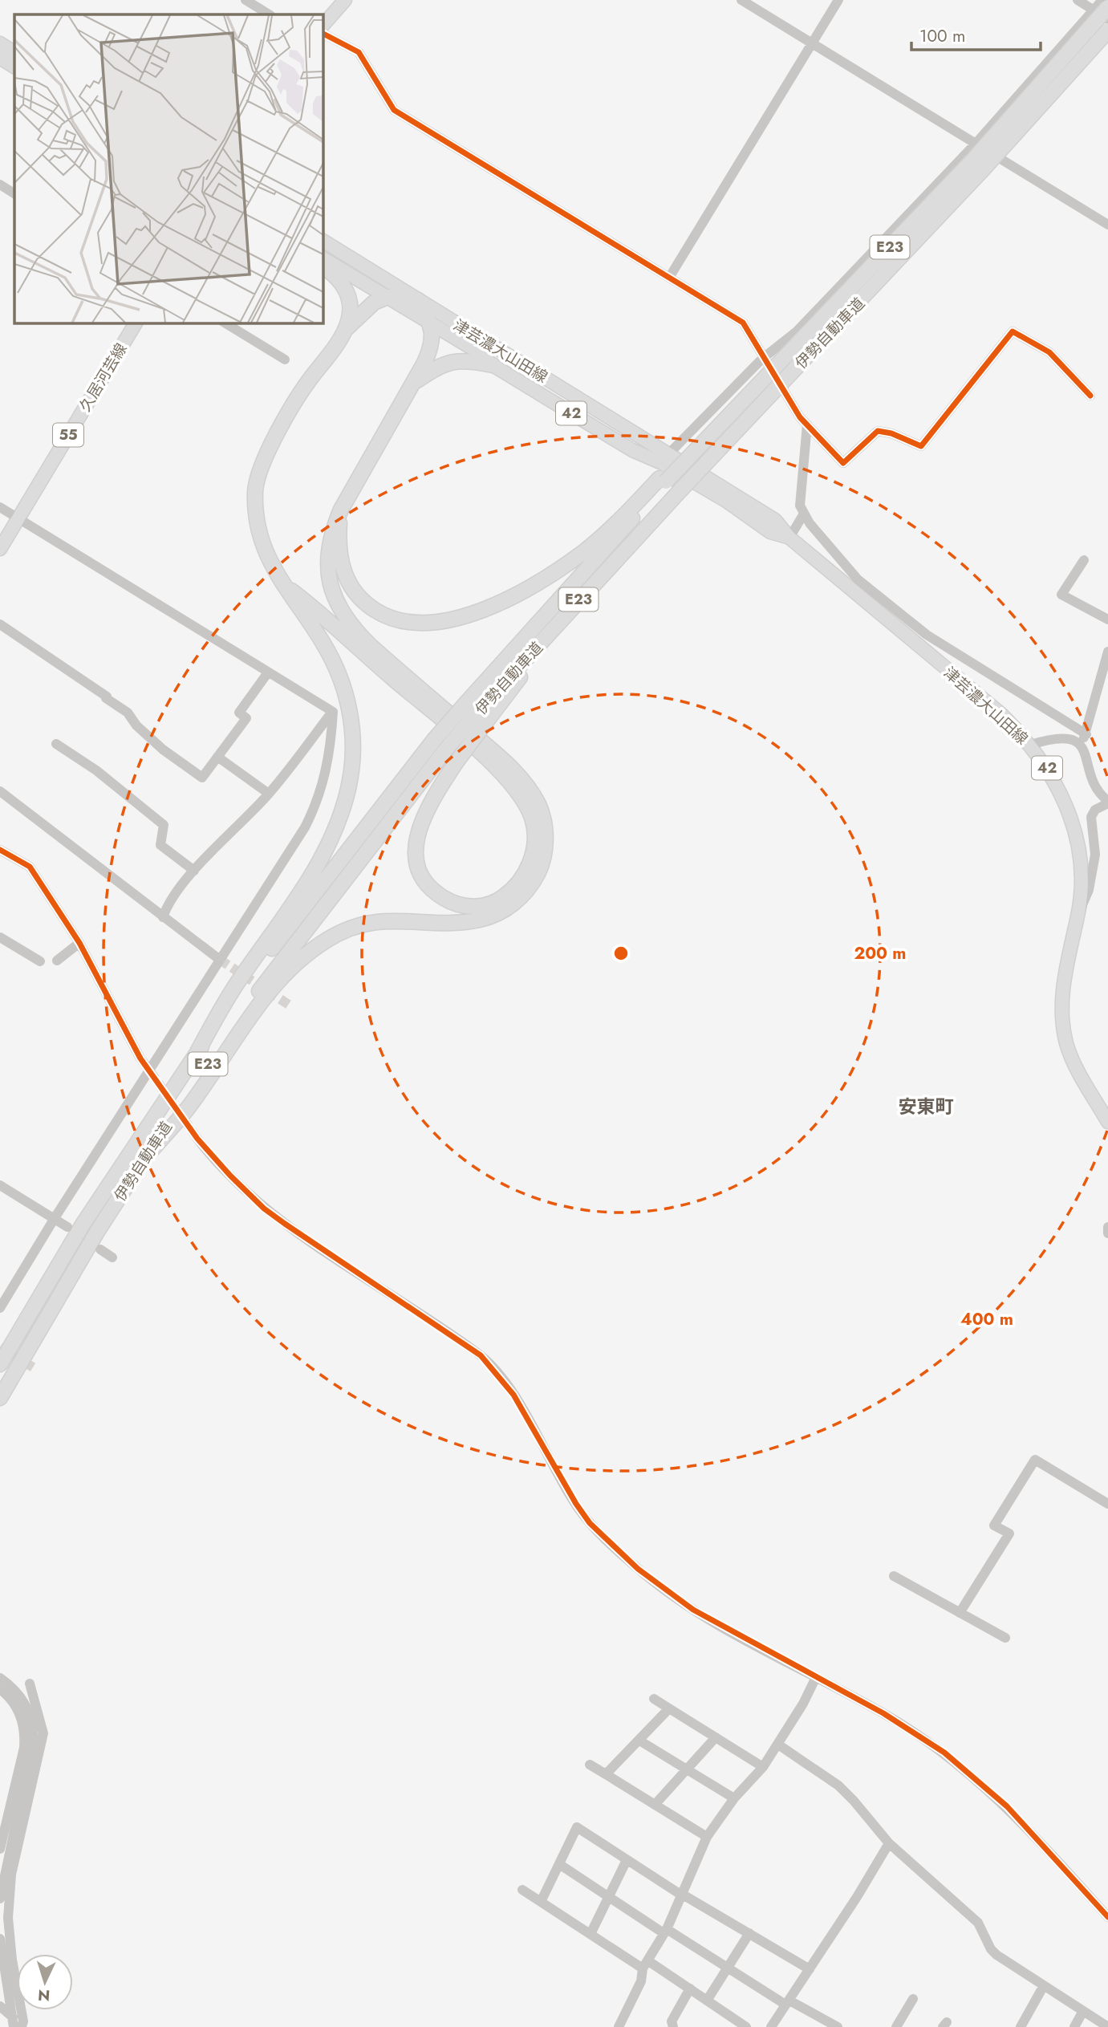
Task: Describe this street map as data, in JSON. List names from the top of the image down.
{
  "streets": {
    "highway": ["E23", "伊勢自動車道"],
    "main road": [
      "津芸濃大山田線",
      "久居河芸線",
      "42",
      "55"
    ]
  },
  "districts": ["安東町"],
  "scale_bar": "100 m",
  "north": "bottom",
  "rings": ["200 m", "400 m"]
}
